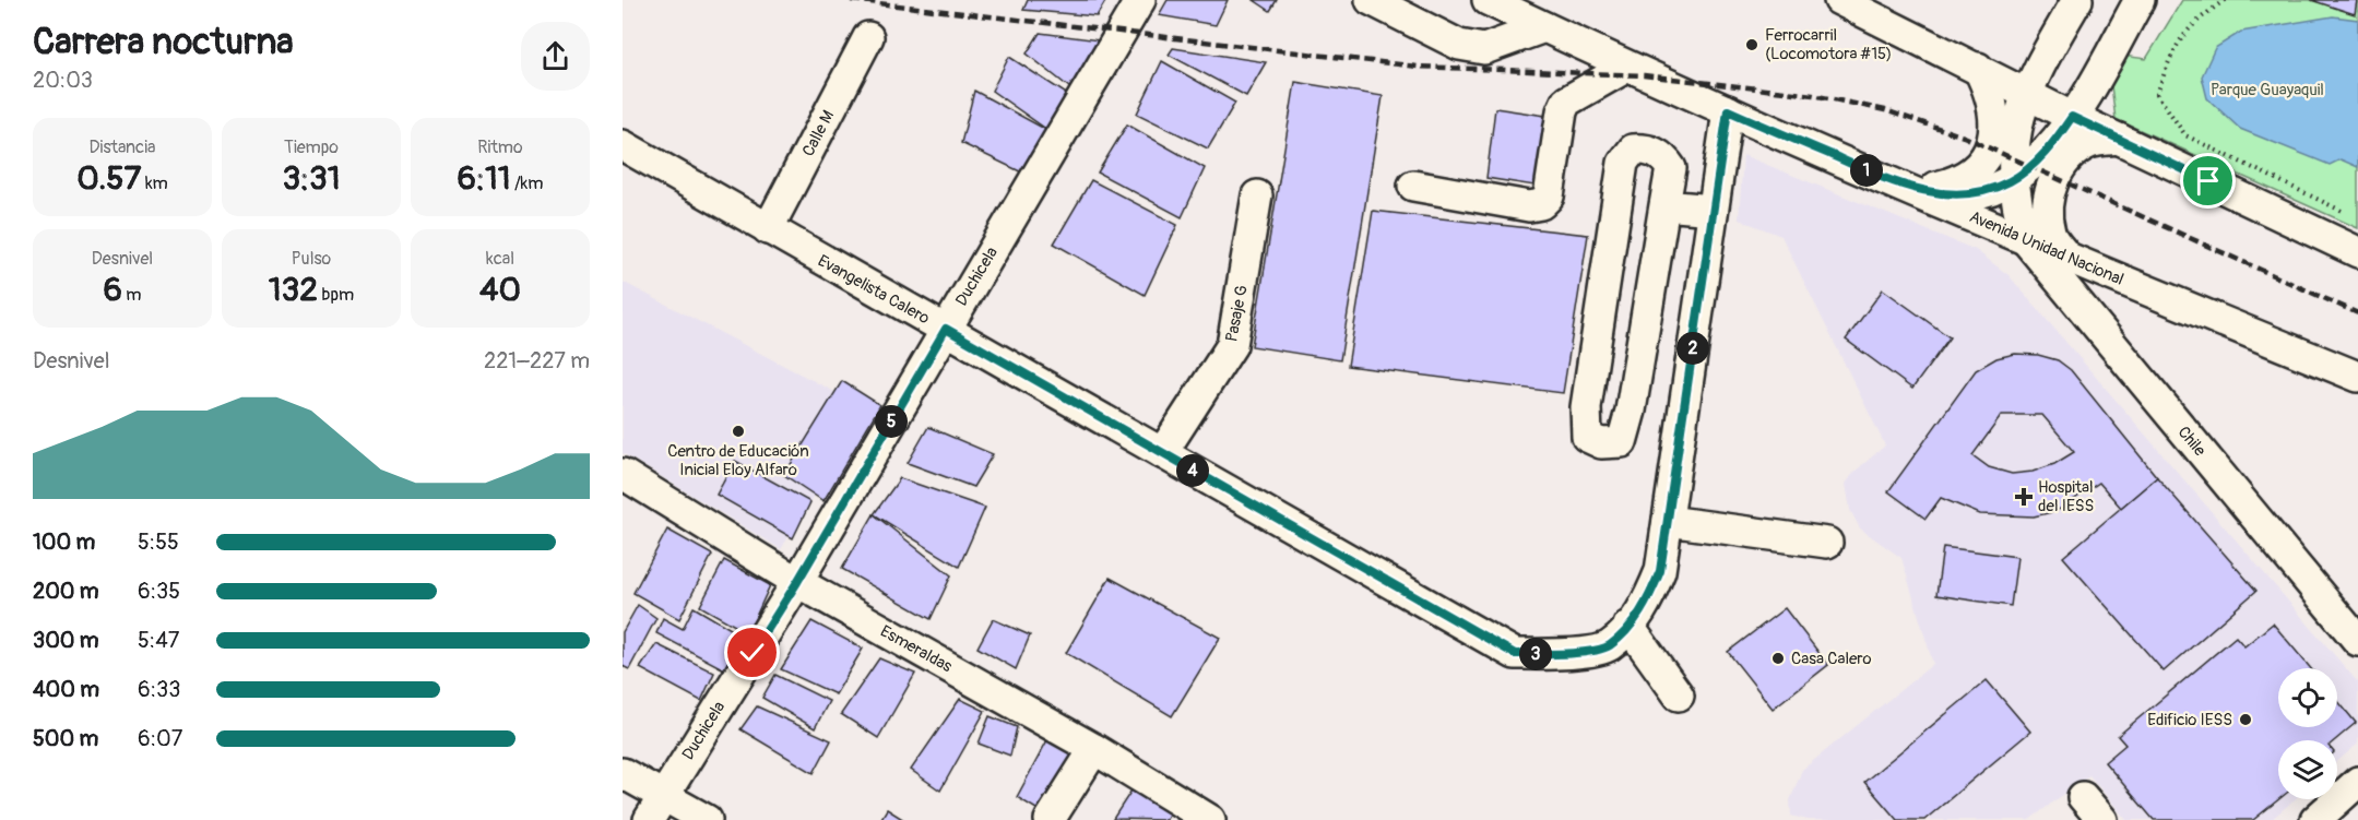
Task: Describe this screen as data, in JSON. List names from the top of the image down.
{
  "streets": {
    "street": [
      "Calle M",
      "Avenida Unidad Nacional",
      "Duchicela",
      "Evangelista Calero",
      "Pasaje G",
      "Chile",
      "Esmeraldas"
    ]
  },
  "crossings": [
    ["Calle M", "Evangelista Calero"],
    ["Avenida Unidad Nacional", "Evangelista Calero"],
    ["Avenida Unidad Nacional", "Chile"],
    ["Duchicela", "Evangelista Calero"],
    ["Duchicela", "Esmeraldas"],
    ["Evangelista Calero", "Pasaje G"]
  ],
  "parks": ["Parque Guayaquil"],
  "places": {
    "other": [
      "Ferrocarril (Locomotora #15)",
      "Centro de Educación Inicial Eloy Alfaro",
      "Casa Calero",
      "Edificio IESS"
    ],
    "health": ["Hospital del IESS"]
  },
  "page": {
    "heading": ["Carrera nocturna", "20:03"],
    "stats": [
      ["Distancia", "0.57 km"],
      ["Tiempo", "3:31"],
      ["Ritmo", "6:11 /km"],
      ["Desnivel", "6 m"],
      ["Pulso", "132 bpm"],
      ["kcal", "40"]
    ],
    "pins": [
      "1",
      "2",
      "5",
      "4",
      "3"
    ],
    "chart": ["Desnivel", "221–227 m"],
    "list": [
      {
        "name": "100 m",
        "note": "5:55"
      },
      {
        "name": "200 m",
        "note": "6:35"
      },
      {
        "name": "300 m",
        "note": "5:47"
      },
      {
        "name": "400 m",
        "note": "6:33"
      },
      {
        "name": "500 m",
        "note": "6:07"
      }
    ]
  }
}
